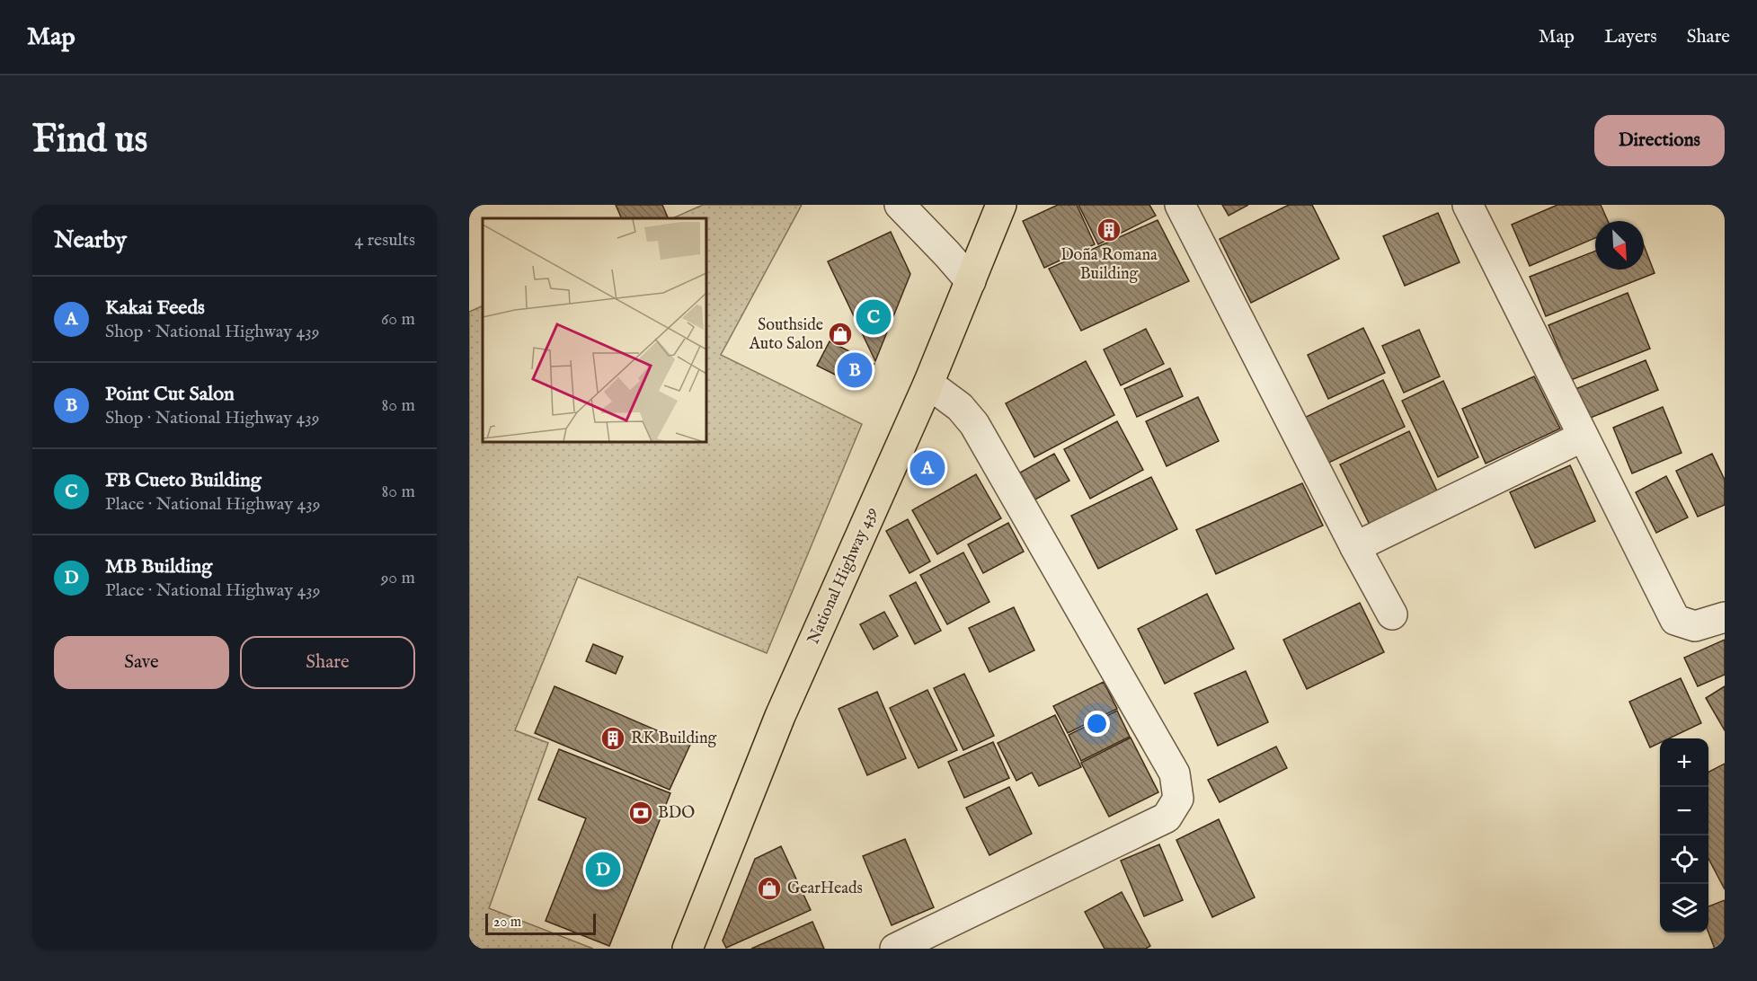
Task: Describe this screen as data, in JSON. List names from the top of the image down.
{
  "streets": {
    "main road": ["National Highway 439"]
  },
  "places": {
    "building": ["Doña Romana Building", "RK Building"],
    "shop": ["Southside Auto Salon", "GearHeads"],
    "bank": ["BDO"]
  },
  "scale_bar": "20 m",
  "north": "bottom right",
  "page": {
    "header": "Map",
    "nav": ["Map", "Layers", "Share"],
    "buttons": [
      "Directions",
      ["Save", "Share"]
    ],
    "title": "Find us",
    "heading": ["Nearby", "4 results"],
    "list": [
      {
        "mark": "A",
        "name": "Kakai Feeds",
        "note": "Shop · National Highway 439",
        "value": "60 m"
      },
      {
        "mark": "B",
        "name": "Point Cut Salon",
        "note": "Shop · National Highway 439",
        "value": "80 m"
      },
      {
        "mark": "C",
        "name": "FB Cueto Building",
        "note": "Place · National Highway 439",
        "value": "80 m"
      },
      {
        "mark": "D",
        "name": "MB Building",
        "note": "Place · National Highway 439",
        "value": "90 m"
      }
    ],
    "pins": [
      "C",
      "B",
      "A",
      "D"
    ],
    "map_buttons": ["+", "−"],
    "scale": "20 m"
  }
}
